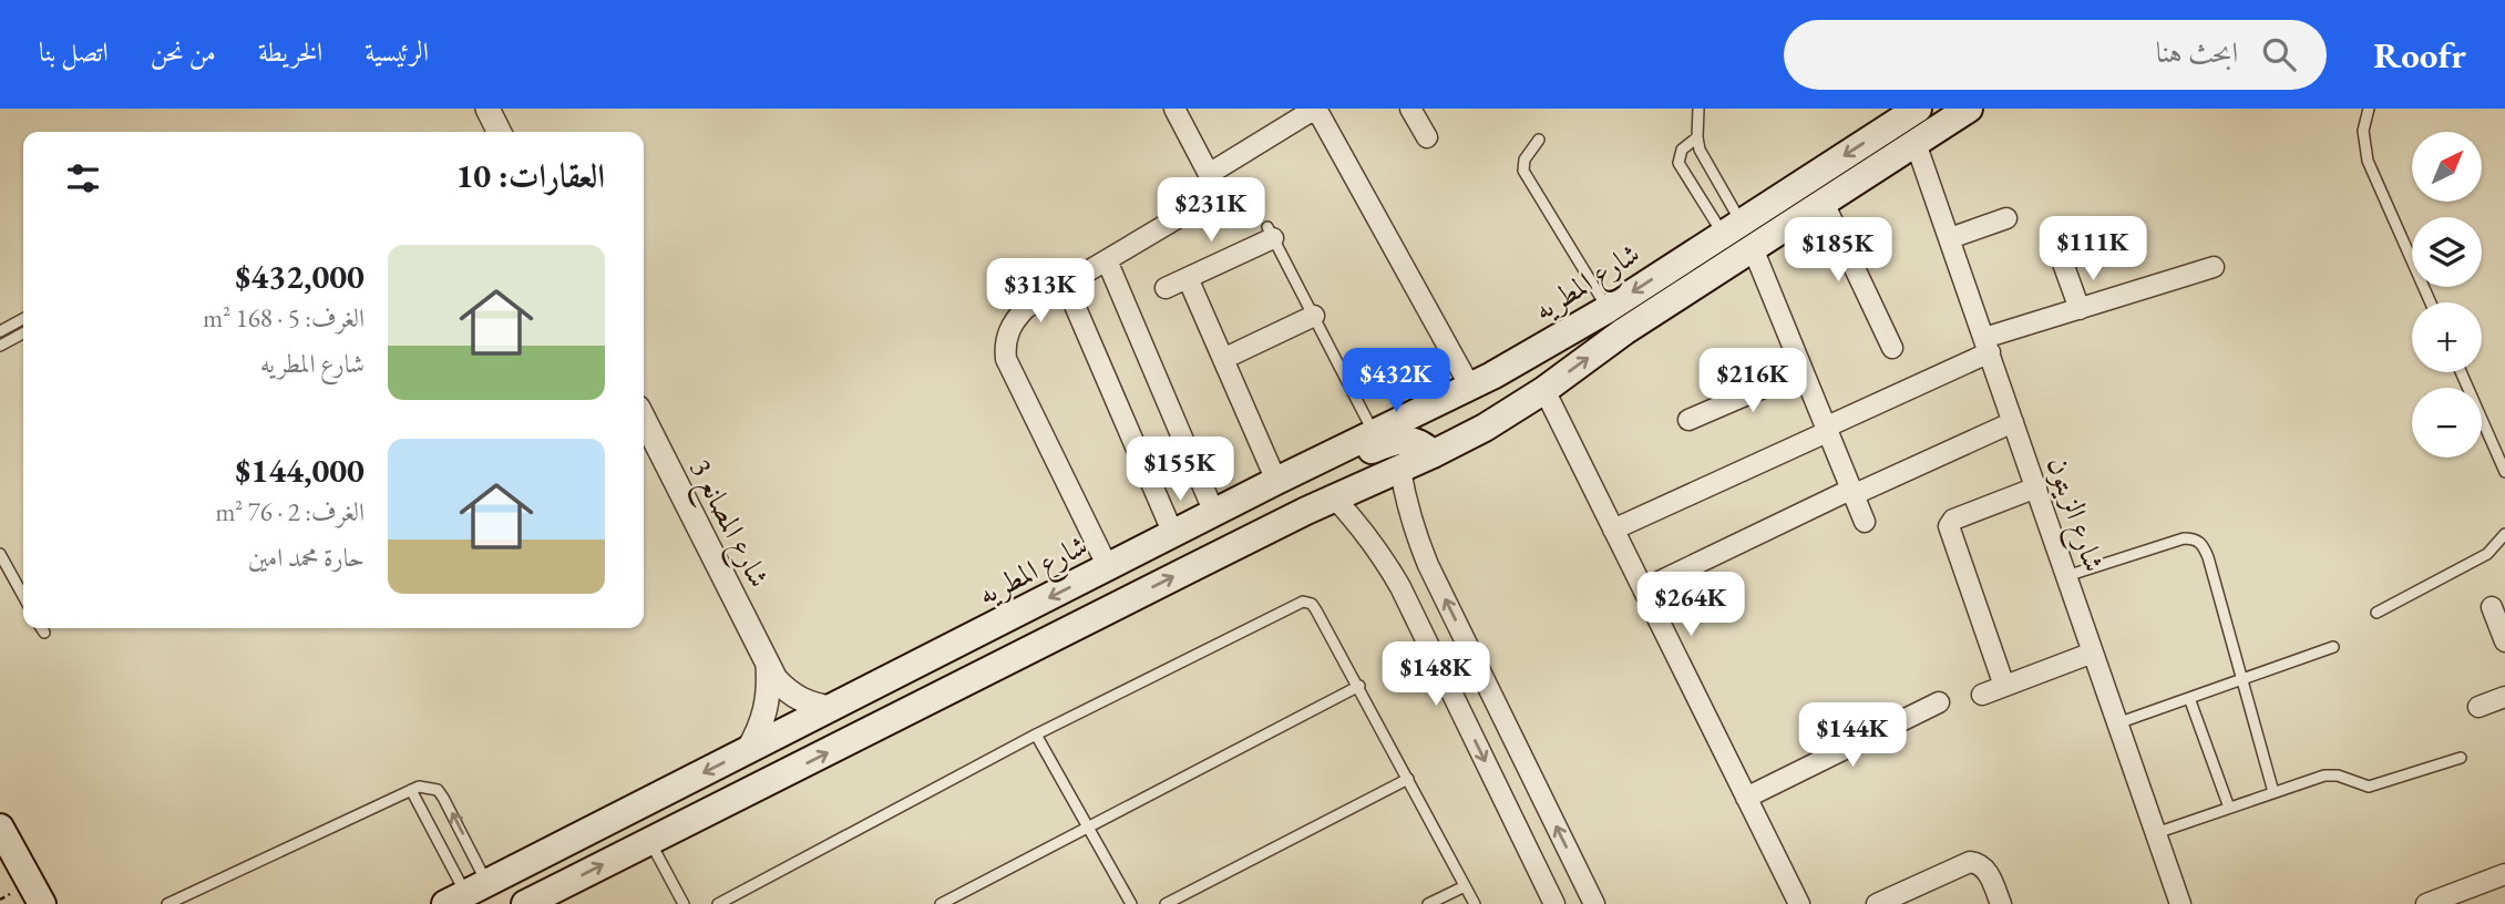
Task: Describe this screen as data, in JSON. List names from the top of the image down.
{
  "streets": {
    "main road": ["شارع المطريه"],
    "street": ["شارع الزيتون", "شارع المصانع 3"]
  },
  "crossings": [
    ["شارع المطريه", "شارع المصانع 3"]
  ],
  "north": "top right",
  "page": {
    "header": "Roofr",
    "search": "ابحث هنا",
    "nav": [
      "الرئيسية",
      "الخريطة",
      "من نحن",
      "اتصل بنا"
    ],
    "map_buttons": ["+", "−"],
    "heading": "العقارات: 10",
    "price": [
      "$231K",
      "$111K",
      "$185K",
      "$313K",
      "$432K",
      "$216K",
      "$155K",
      "$264K",
      "$148K",
      "$144K"
    ],
    "list": [
      {
        "name": "$432,000",
        "note": "الغرف: 5 · 168 m² · شارع المطريه"
      },
      {
        "name": "$144,000",
        "note": "الغرف: 2 · 76 m² · حارة محمد امين"
      }
    ]
  }
}
